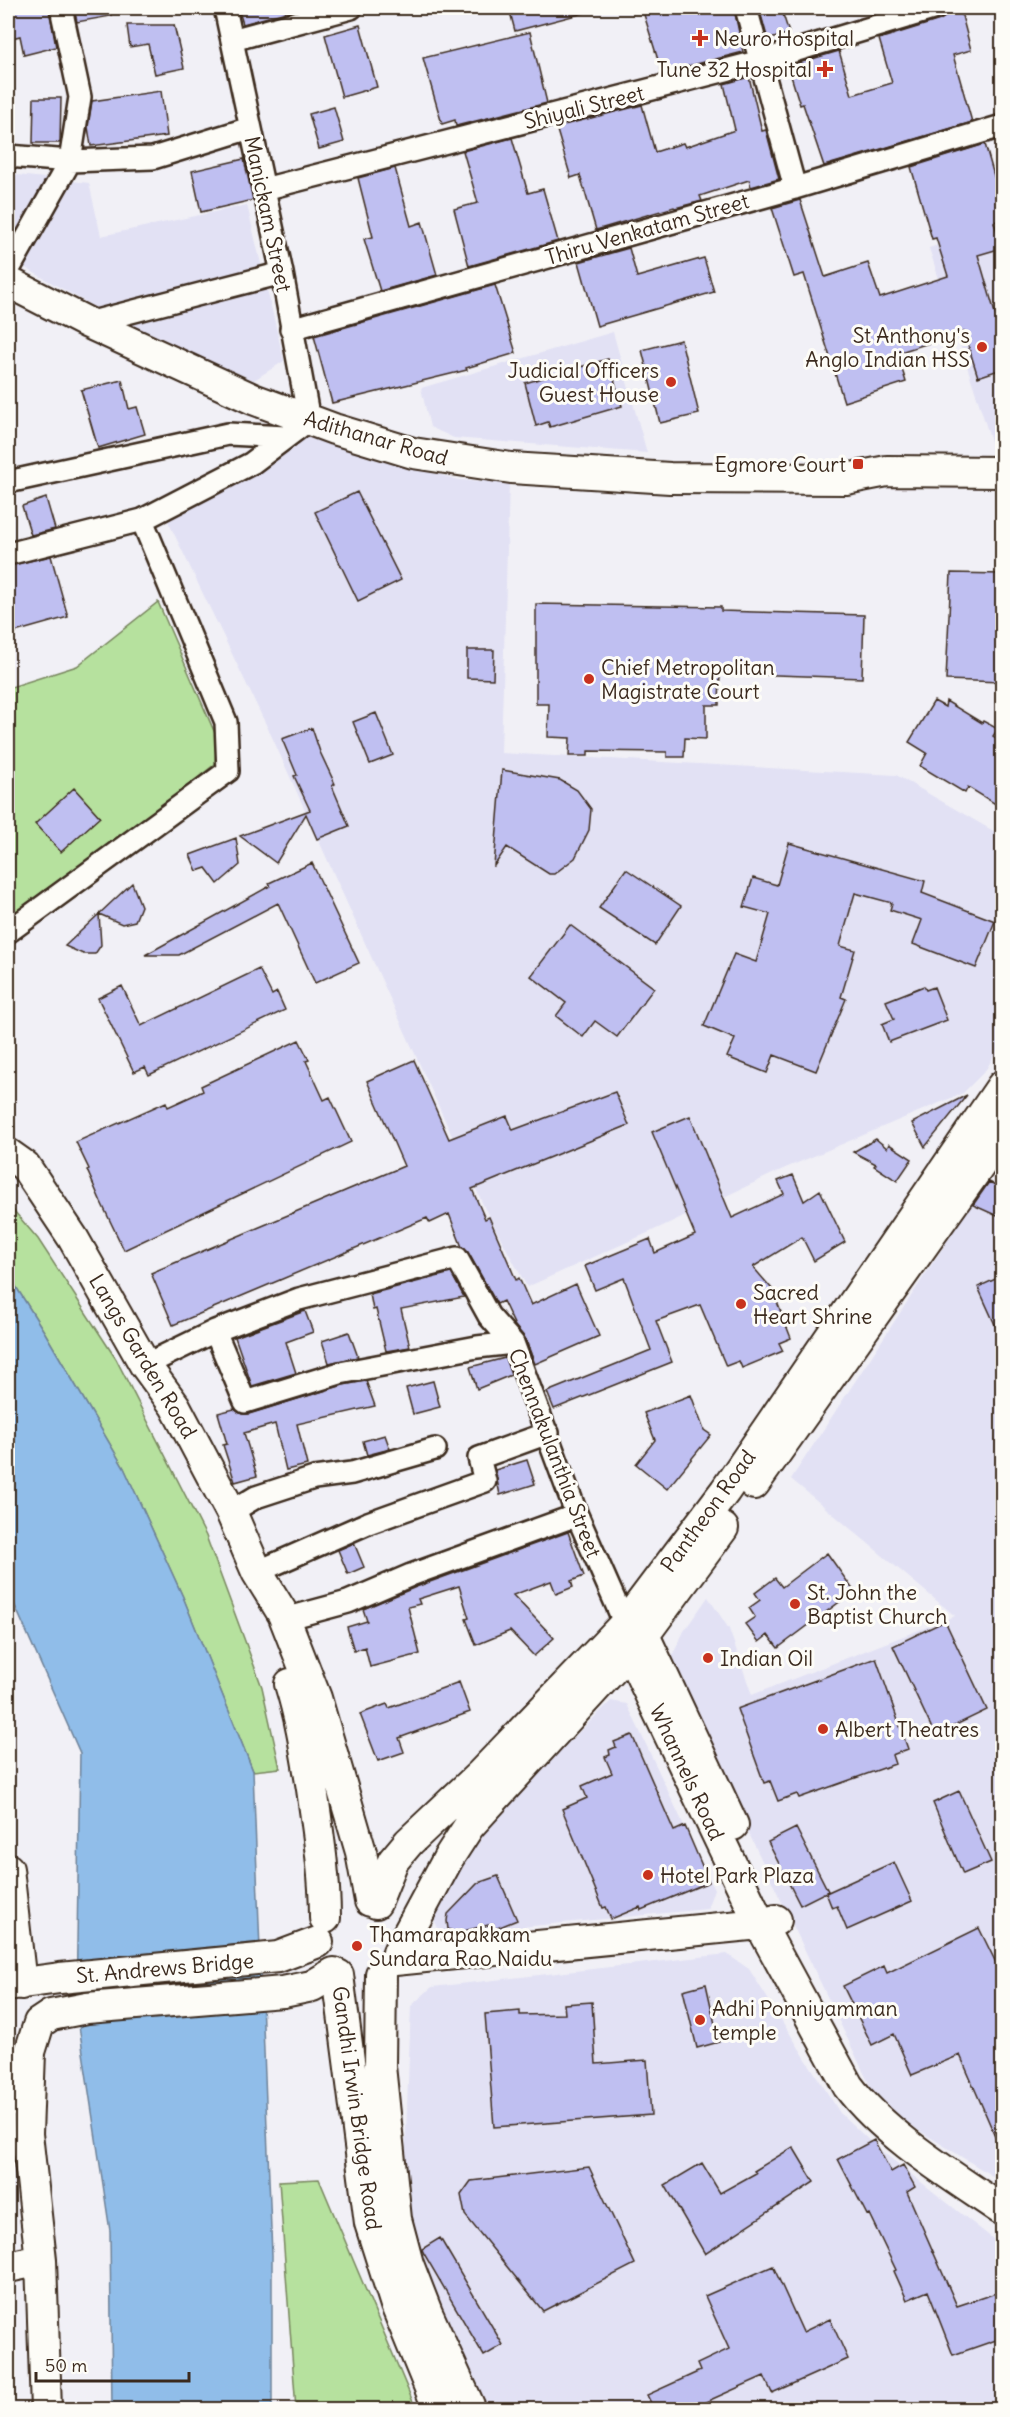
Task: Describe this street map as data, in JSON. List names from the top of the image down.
{
  "streets": {
    "main road": [
      "Adithanar Road",
      "Langs Garden Road",
      "Pantheon Road",
      "Whannels Road",
      "St. Andrews Bridge",
      "Gandhi Irwin Bridge Road"
    ],
    "street": [
      "Shiyali Street",
      "Manickam Street",
      "Thiru Venkatam Street",
      "Chennakulanthia Street"
    ]
  },
  "crossings": [
    ["Shiyali Street", "Manickam Street"],
    ["Manickam Street", "Thiru Venkatam Street"],
    ["Manickam Street", "Adithanar Road"],
    ["Langs Garden Road", "Pantheon Road"],
    ["Langs Garden Road", "St. Andrews Bridge"],
    ["Langs Garden Road", "Gandhi Irwin Bridge Road"],
    ["Chennakulanthia Street", "Pantheon Road"],
    ["Chennakulanthia Street", "Whannels Road"],
    ["Pantheon Road", "Whannels Road"],
    ["Pantheon Road", "St. Andrews Bridge"],
    ["Pantheon Road", "Gandhi Irwin Bridge Road"],
    ["St. Andrews Bridge", "Gandhi Irwin Bridge Road"]
  ],
  "places": {
    "health": ["Neuro Hospital", "Tune 32 Hospital"],
    "other": [
      "St Anthony's Anglo Indian HSS",
      "Judicial Officers Guest House",
      "Chief Metropolitan Magistrate Court",
      "Sacred Heart Shrine",
      "St. John the Baptist Church",
      "Indian Oil",
      "Albert Theatres",
      "Hotel Park Plaza",
      "Thamarapakkam Sundara Rao Naidu",
      "Adhi Ponniyamman temple"
    ],
    "transit": ["Egmore Court"]
  },
  "scale_bar": "50 m"
}
